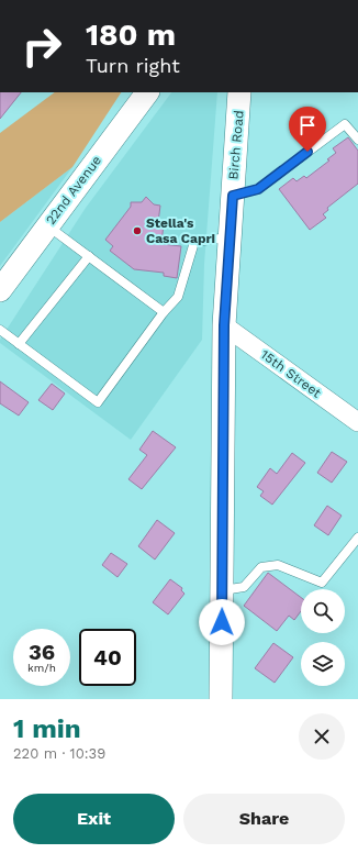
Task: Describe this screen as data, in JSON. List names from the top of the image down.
{
  "streets": {
    "street": ["Birch Road", "22nd Avenue", "15th Street"]
  },
  "crossings": [
    ["Birch Road", "15th Street"]
  ],
  "places": ["Stella's Casa Capri"],
  "page": {
    "turn": ["180 m", "Turn right"],
    "speed": "36 km/h",
    "limit": "40",
    "heading": ["1 min", "220 m · 10:39"],
    "buttons": ["Exit", "Share"]
  }
}
